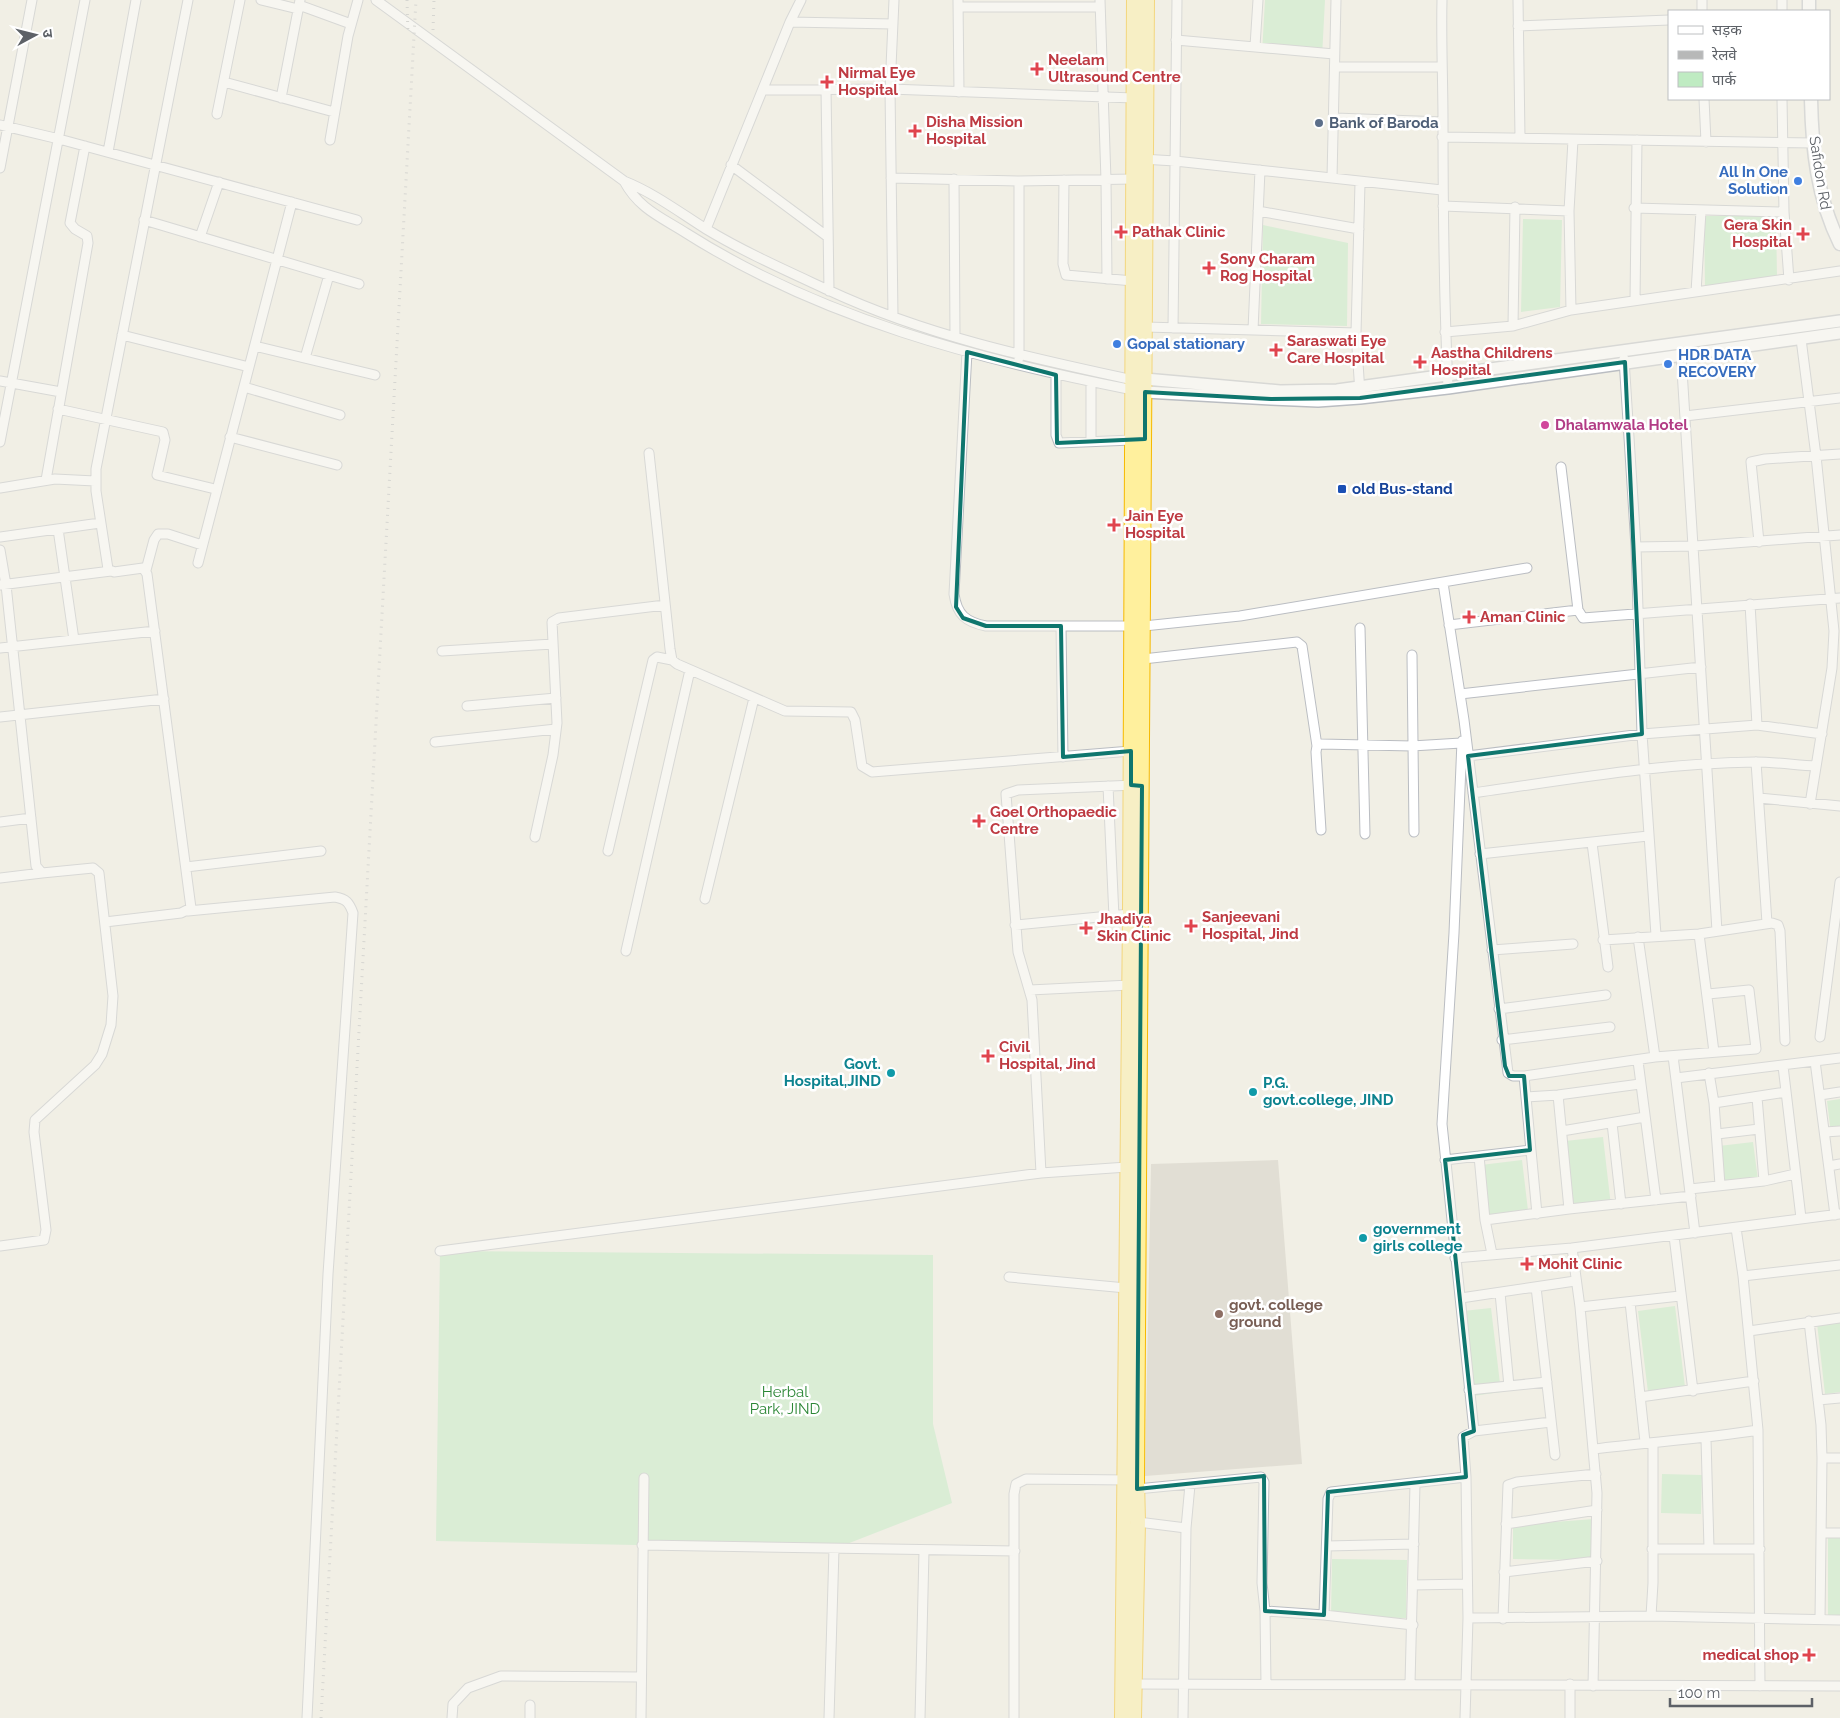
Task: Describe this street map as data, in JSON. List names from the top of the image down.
{
  "streets": {
    "main road": ["Safidon Rd"]
  },
  "parks": ["Herbal Park, JIND"],
  "places": {
    "health": [
      "Neelam Ultrasound Centre",
      "Nirmal Eye Hospital",
      "Disha Mission Hospital",
      "Pathak Clinic",
      "Gera Skin Hospital",
      "Sony Charam Rog Hospital",
      "Saraswati Eye Care Hospital",
      "Aastha Childrens Hospital",
      "Jain Eye Hospital",
      "Aman Clinic",
      "Goel Orthopaedic Centre",
      "Sanjeevani Hospital, Jind",
      "Jhadiya Skin Clinic",
      "Civil Hospital, Jind",
      "Mohit Clinic",
      "medical shop"
    ],
    "other": [
      "Bank of Baroda",
      "All In One Solution",
      "Gopal stationary",
      "HDR DATA RECOVERY",
      "Dhalamwala Hotel",
      "Govt. Hospital,JIND",
      "P.G. govt.college, JIND",
      "government girls college",
      "govt. college ground"
    ],
    "transit": ["old Bus-stand"]
  },
  "legend": ["सड़क", "रेलवे", "पार्क"],
  "scale_bar": "100 m",
  "north": "right"
}
